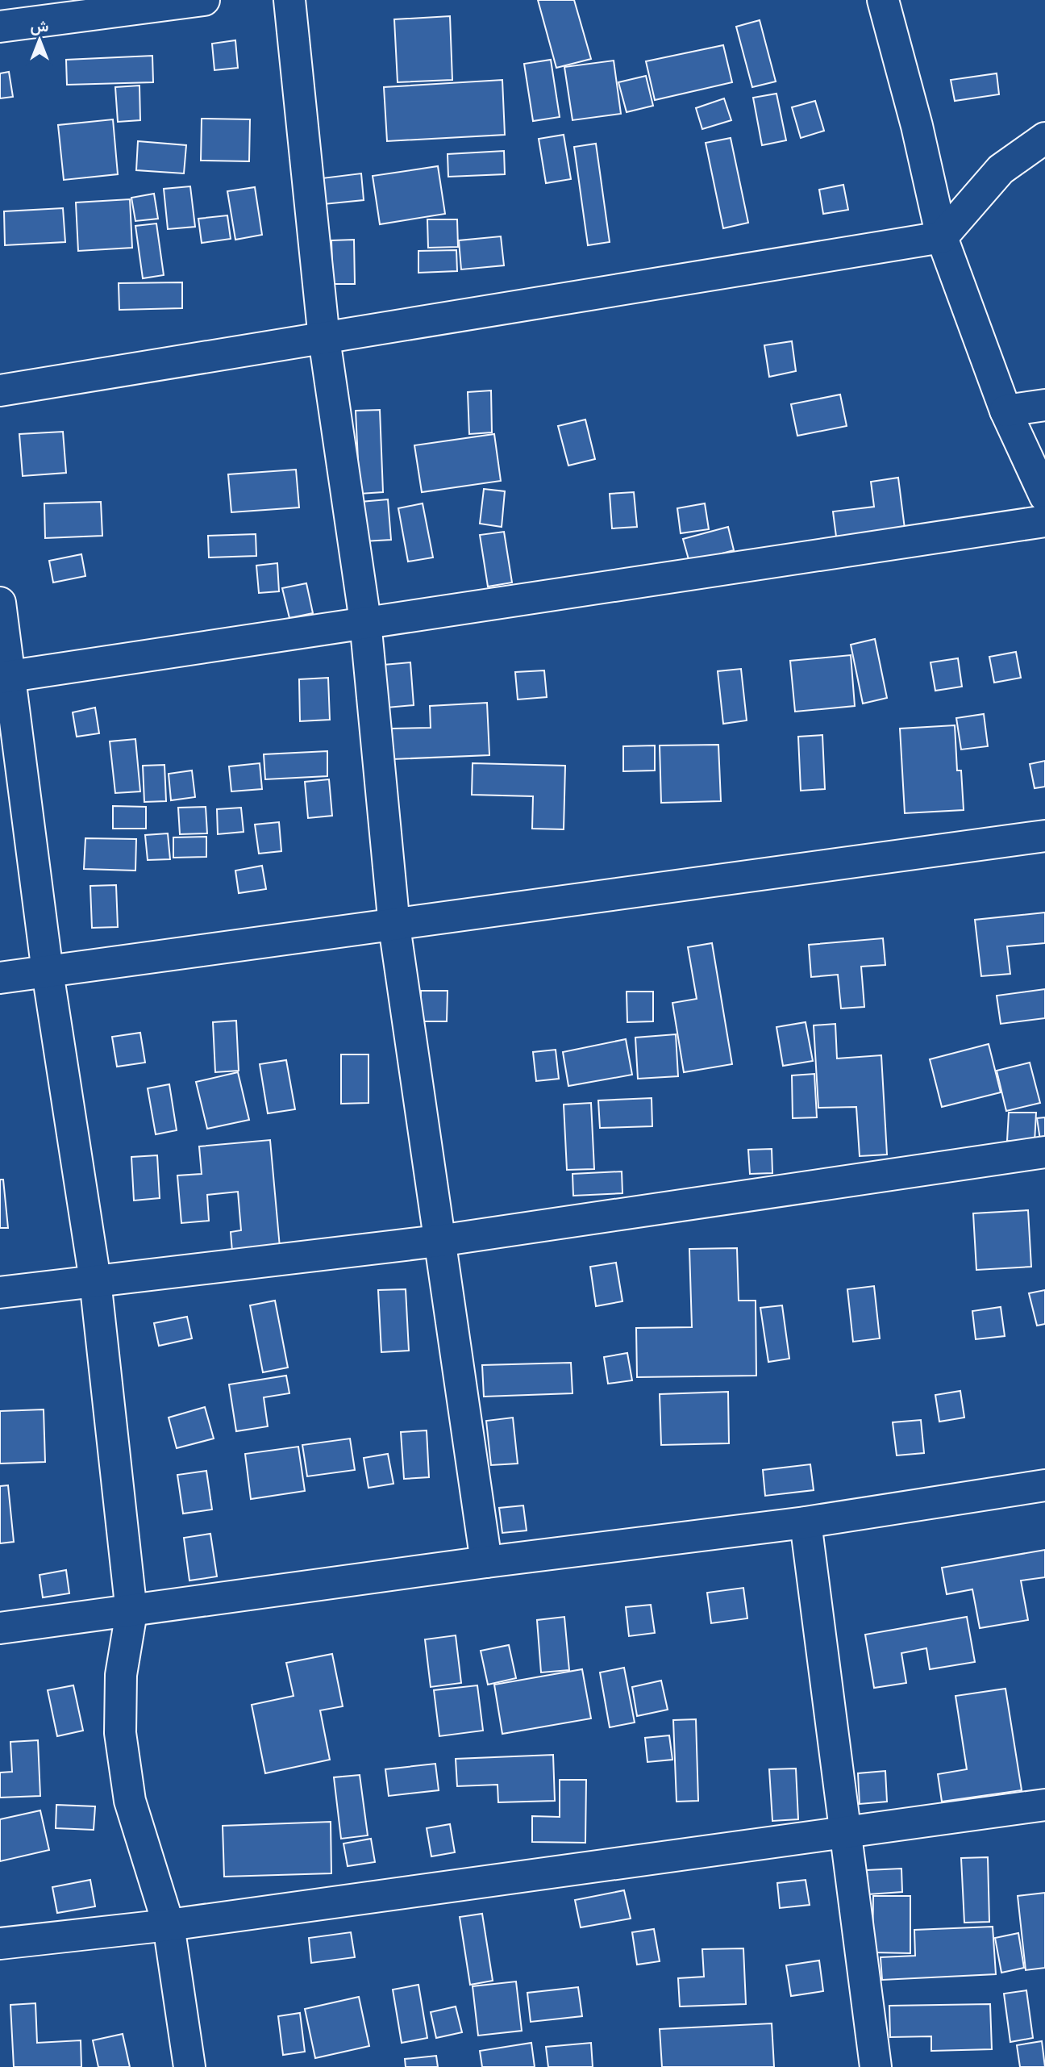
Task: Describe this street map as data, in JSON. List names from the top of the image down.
{
  "north": "top"
}
